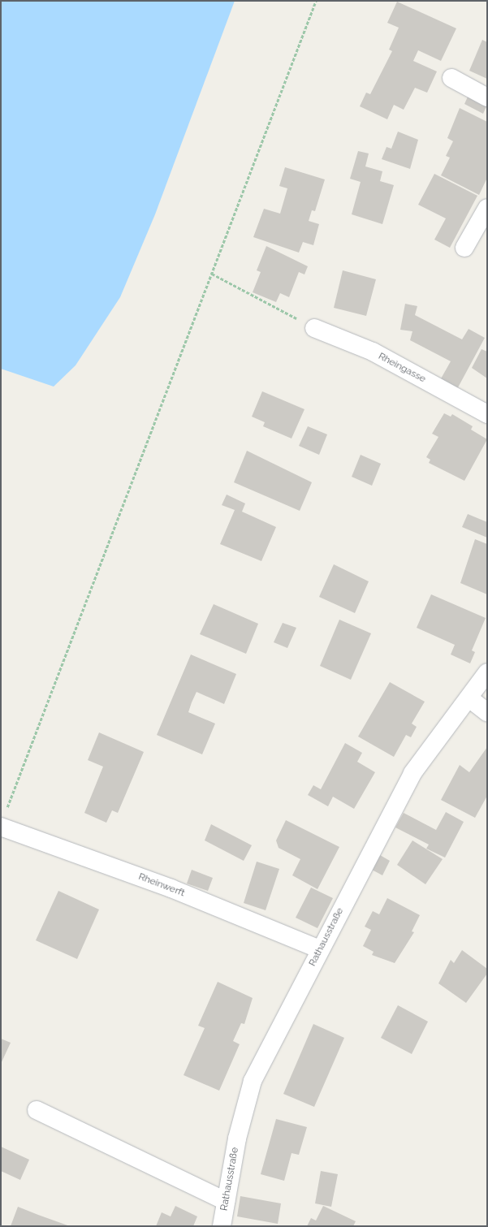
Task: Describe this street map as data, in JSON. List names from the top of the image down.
{
  "streets": {
    "street": ["Rheingasse", "Rheinwerft", "Rathausstraße"]
  },
  "crossings": [
    ["Rheinwerft", "Rathausstraße"]
  ]
}
